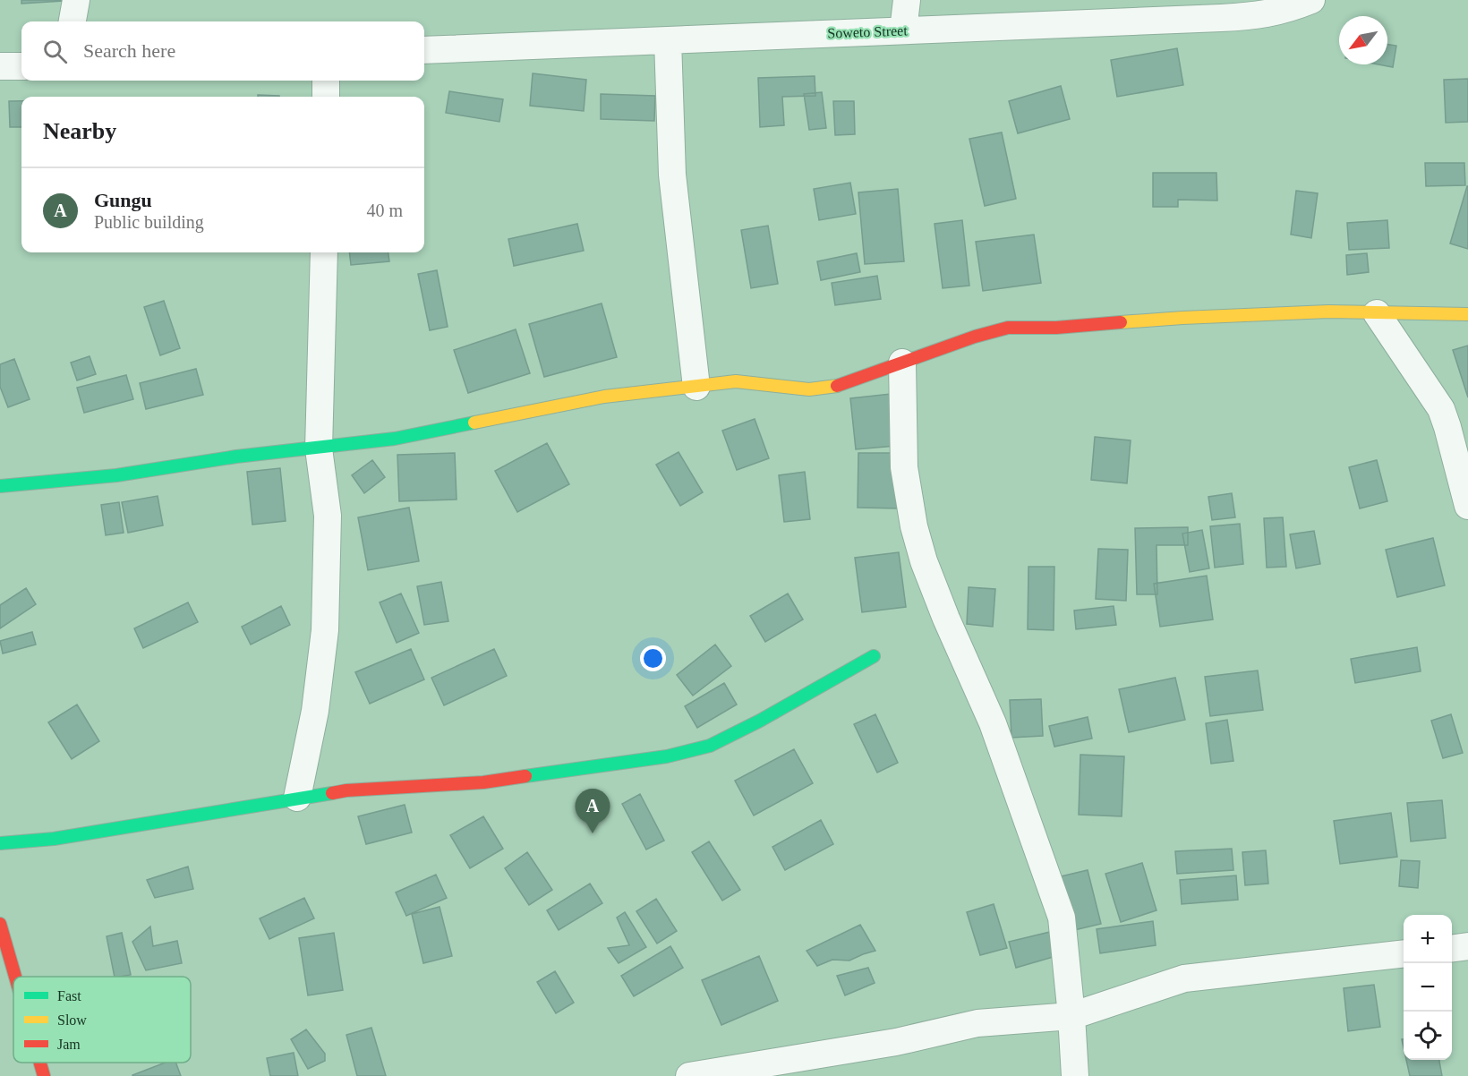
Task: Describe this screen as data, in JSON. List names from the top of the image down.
{
  "streets": {
    "street": ["Soweto Street"]
  },
  "legend": ["Fast", "Slow", "Jam"],
  "north": "bottom left",
  "page": {
    "search": "Search here",
    "heading": "Nearby",
    "list": [
      {
        "mark": "A",
        "name": "Gungu",
        "note": "Public building",
        "value": "40 m"
      }
    ],
    "pins": "A",
    "map_buttons": ["+", "−"]
  }
}
